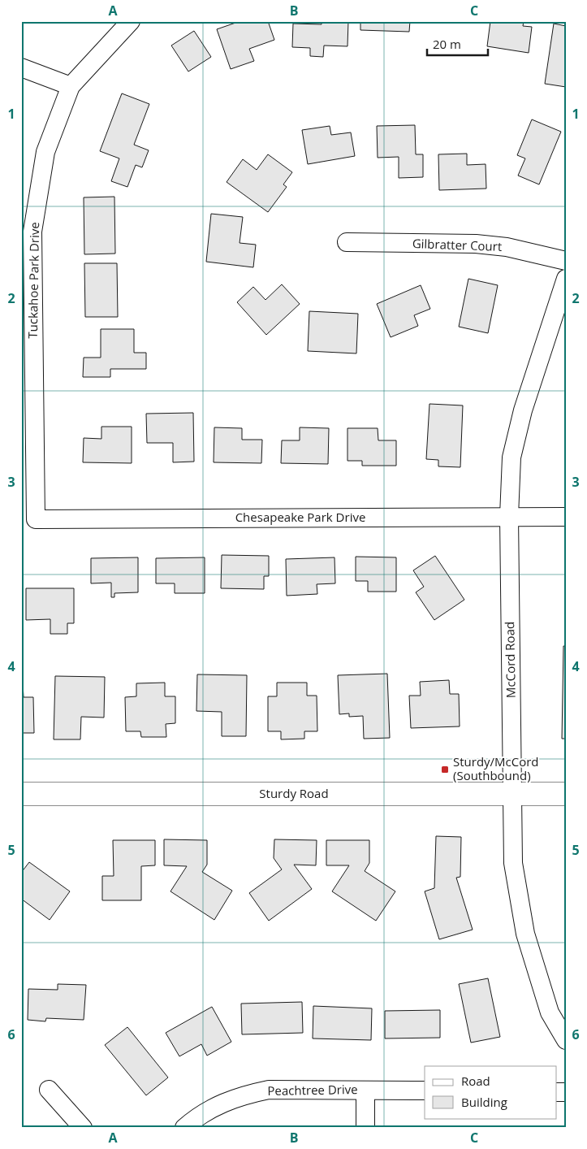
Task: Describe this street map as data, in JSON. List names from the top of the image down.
{
  "streets": {
    "street": [
      "Gilbratter Court",
      "Tuckahoe Park Drive",
      "Chesapeake Park Drive",
      "McCord Road",
      "Sturdy Road",
      "Peachtree Drive"
    ]
  },
  "crossings": [
    ["Tuckahoe Park Drive", "Chesapeake Park Drive"],
    ["Chesapeake Park Drive", "McCord Road"],
    ["McCord Road", "Sturdy Road"]
  ],
  "places": {
    "transit": ["Sturdy/McCord (Southbound)"]
  },
  "legend": ["Road", "Building"],
  "scale_bar": "20 m",
  "grid": {
    "columns": ["A", "B", "C"],
    "rows": [
      "1",
      "2",
      "3",
      "4",
      "5",
      "6"
    ]
  }
}
